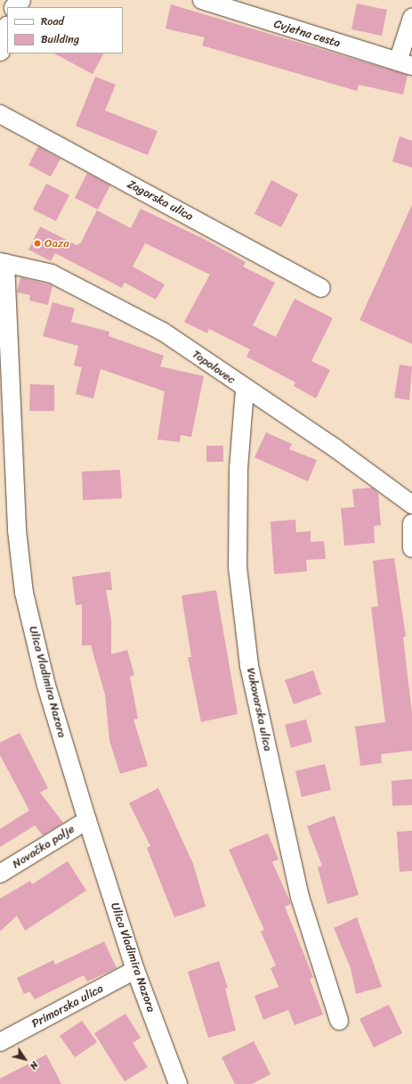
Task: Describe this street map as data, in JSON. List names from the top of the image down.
{
  "streets": {
    "street": [
      "Cvjetna cesta",
      "Zagorska ulica",
      "Topolovec",
      "Ulica Vladimira Nazora",
      "Vukovarska ulica",
      "Novačko polje",
      "Primorska ulica"
    ]
  },
  "crossings": [
    ["Topolovec", "Ulica Vladimira Nazora"],
    ["Topolovec", "Vukovarska ulica"],
    ["Ulica Vladimira Nazora", "Novačko polje"],
    ["Ulica Vladimira Nazora", "Primorska ulica"]
  ],
  "places": ["Oaza"],
  "legend": ["Road", "Building"],
  "north": "bottom right"
}
